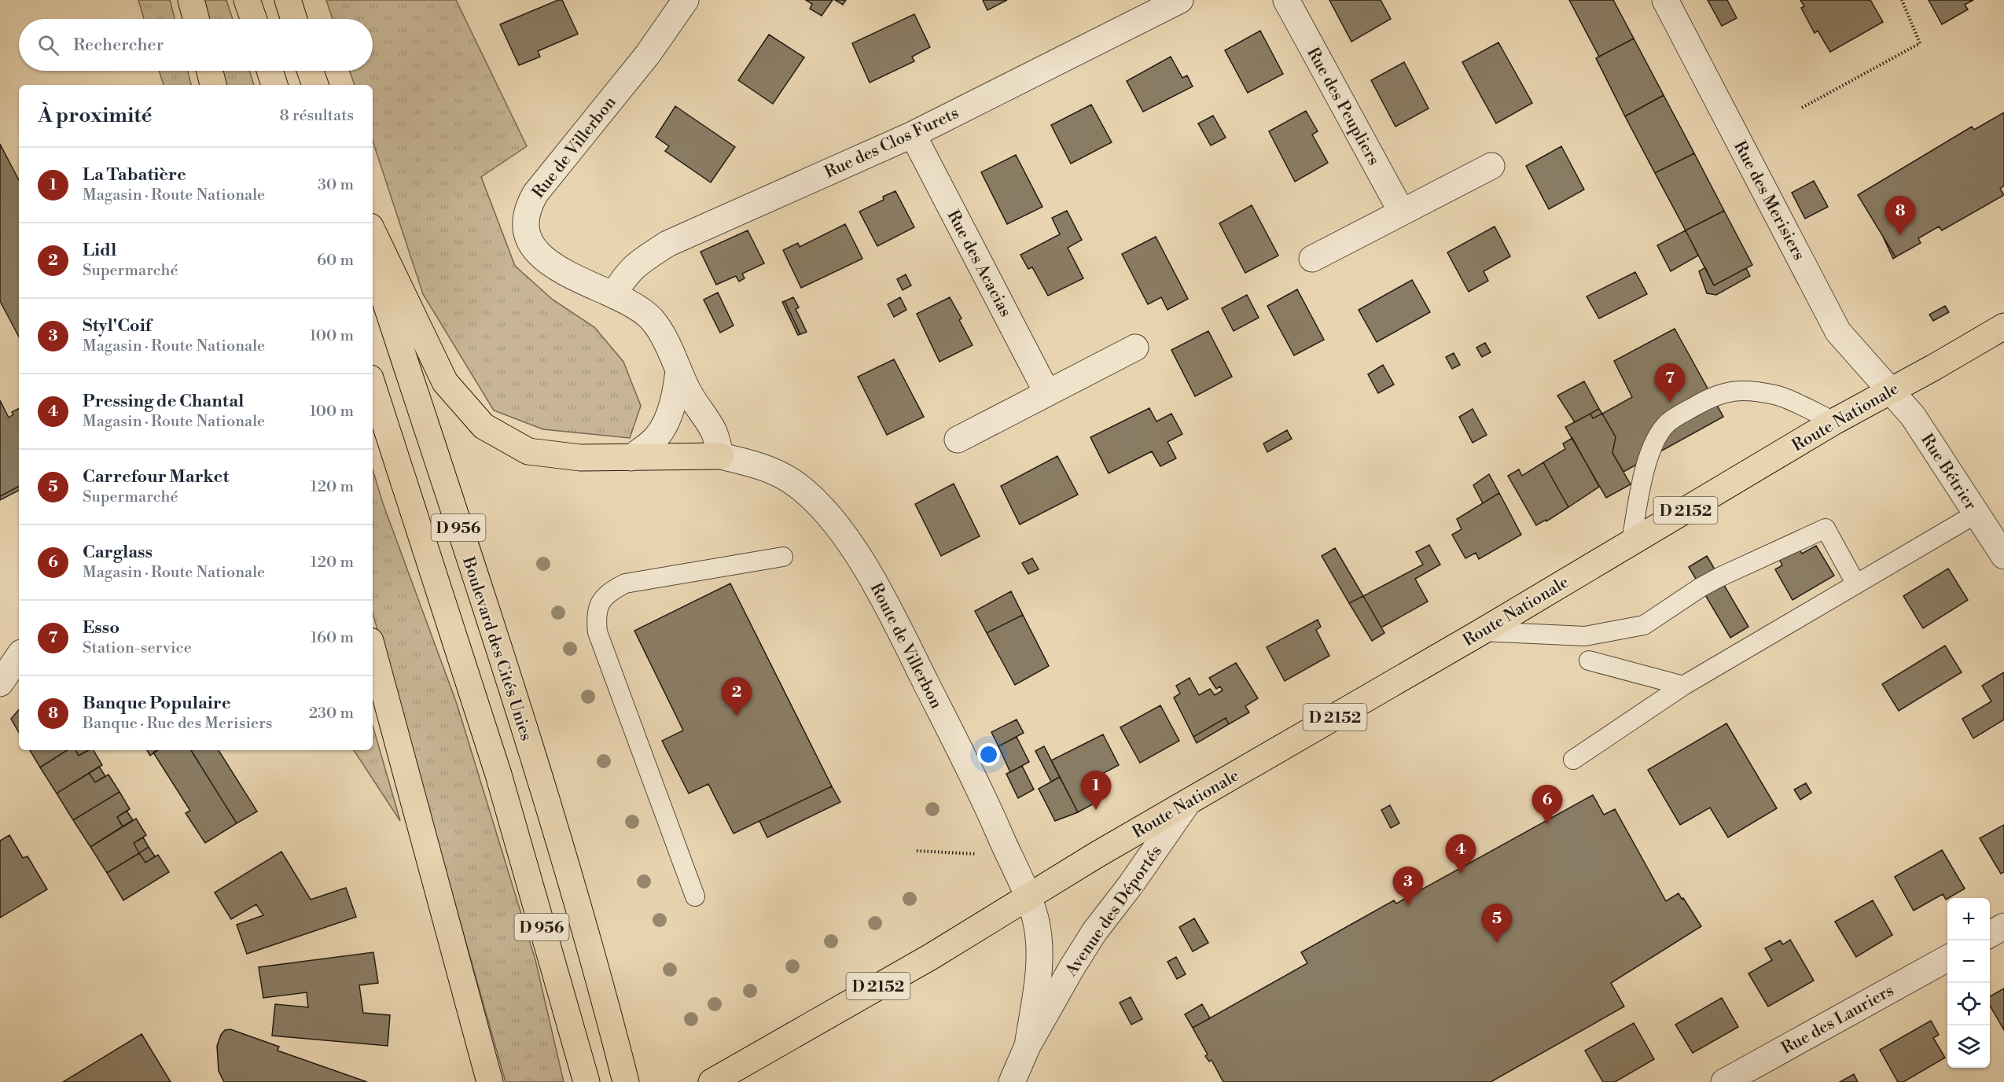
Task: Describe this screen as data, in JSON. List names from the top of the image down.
{
  "streets": {
    "main road": [
      "Route Nationale",
      "D 2152",
      "D 956",
      "Boulevard des Cités Unies"
    ],
    "street": [
      "Rue des Peupliers",
      "Rue des Clos Furets",
      "Rue de Villerbon",
      "Rue des Merisiers",
      "Rue des Acacias",
      "Rue Bétrier",
      "Route de Villerbon",
      "Avenue des Déportés",
      "Rue des Lauriers"
    ]
  },
  "crossings": [
    ["Rue des Clos Furets", "Rue de Villerbon"],
    ["Rue des Clos Furets", "Rue des Acacias"],
    ["Rue de Villerbon", "Route de Villerbon"],
    ["Rue des Merisiers", "Route Nationale"],
    ["Rue des Merisiers", "Rue Bétrier"],
    ["Route Nationale", "Rue Bétrier"],
    ["Route Nationale", "D 2152"],
    ["Route Nationale", "Route de Villerbon"],
    ["Route Nationale", "Avenue des Déportés"],
    ["D 2152", "Route de Villerbon"],
    ["D 2152", "Avenue des Déportés"],
    ["Route de Villerbon", "Avenue des Déportés"]
  ],
  "page": {
    "search": "Rechercher",
    "heading": ["À proximité", "8 résultats"],
    "list": [
      {
        "mark": "1",
        "name": "La Tabatière",
        "note": "Magasin · Route Nationale",
        "value": "30 m"
      },
      {
        "mark": "2",
        "name": "Lidl",
        "note": "Supermarché",
        "value": "60 m"
      },
      {
        "mark": "3",
        "name": "Styl'Coif",
        "note": "Magasin · Route Nationale",
        "value": "100 m"
      },
      {
        "mark": "4",
        "name": "Pressing de Chantal",
        "note": "Magasin · Route Nationale",
        "value": "100 m"
      },
      {
        "mark": "5",
        "name": "Carrefour Market",
        "note": "Supermarché",
        "value": "120 m"
      },
      {
        "mark": "6",
        "name": "Carglass",
        "note": "Magasin · Route Nationale",
        "value": "120 m"
      },
      {
        "mark": "7",
        "name": "Esso",
        "note": "Station-service",
        "value": "160 m"
      },
      {
        "mark": "8",
        "name": "Banque Populaire",
        "note": "Banque · Rue des Merisiers",
        "value": "230 m"
      }
    ],
    "pins": [
      "8",
      "7",
      "2",
      "1",
      "6",
      "4",
      "3",
      "5"
    ],
    "map_buttons": ["+", "−"]
  }
}
